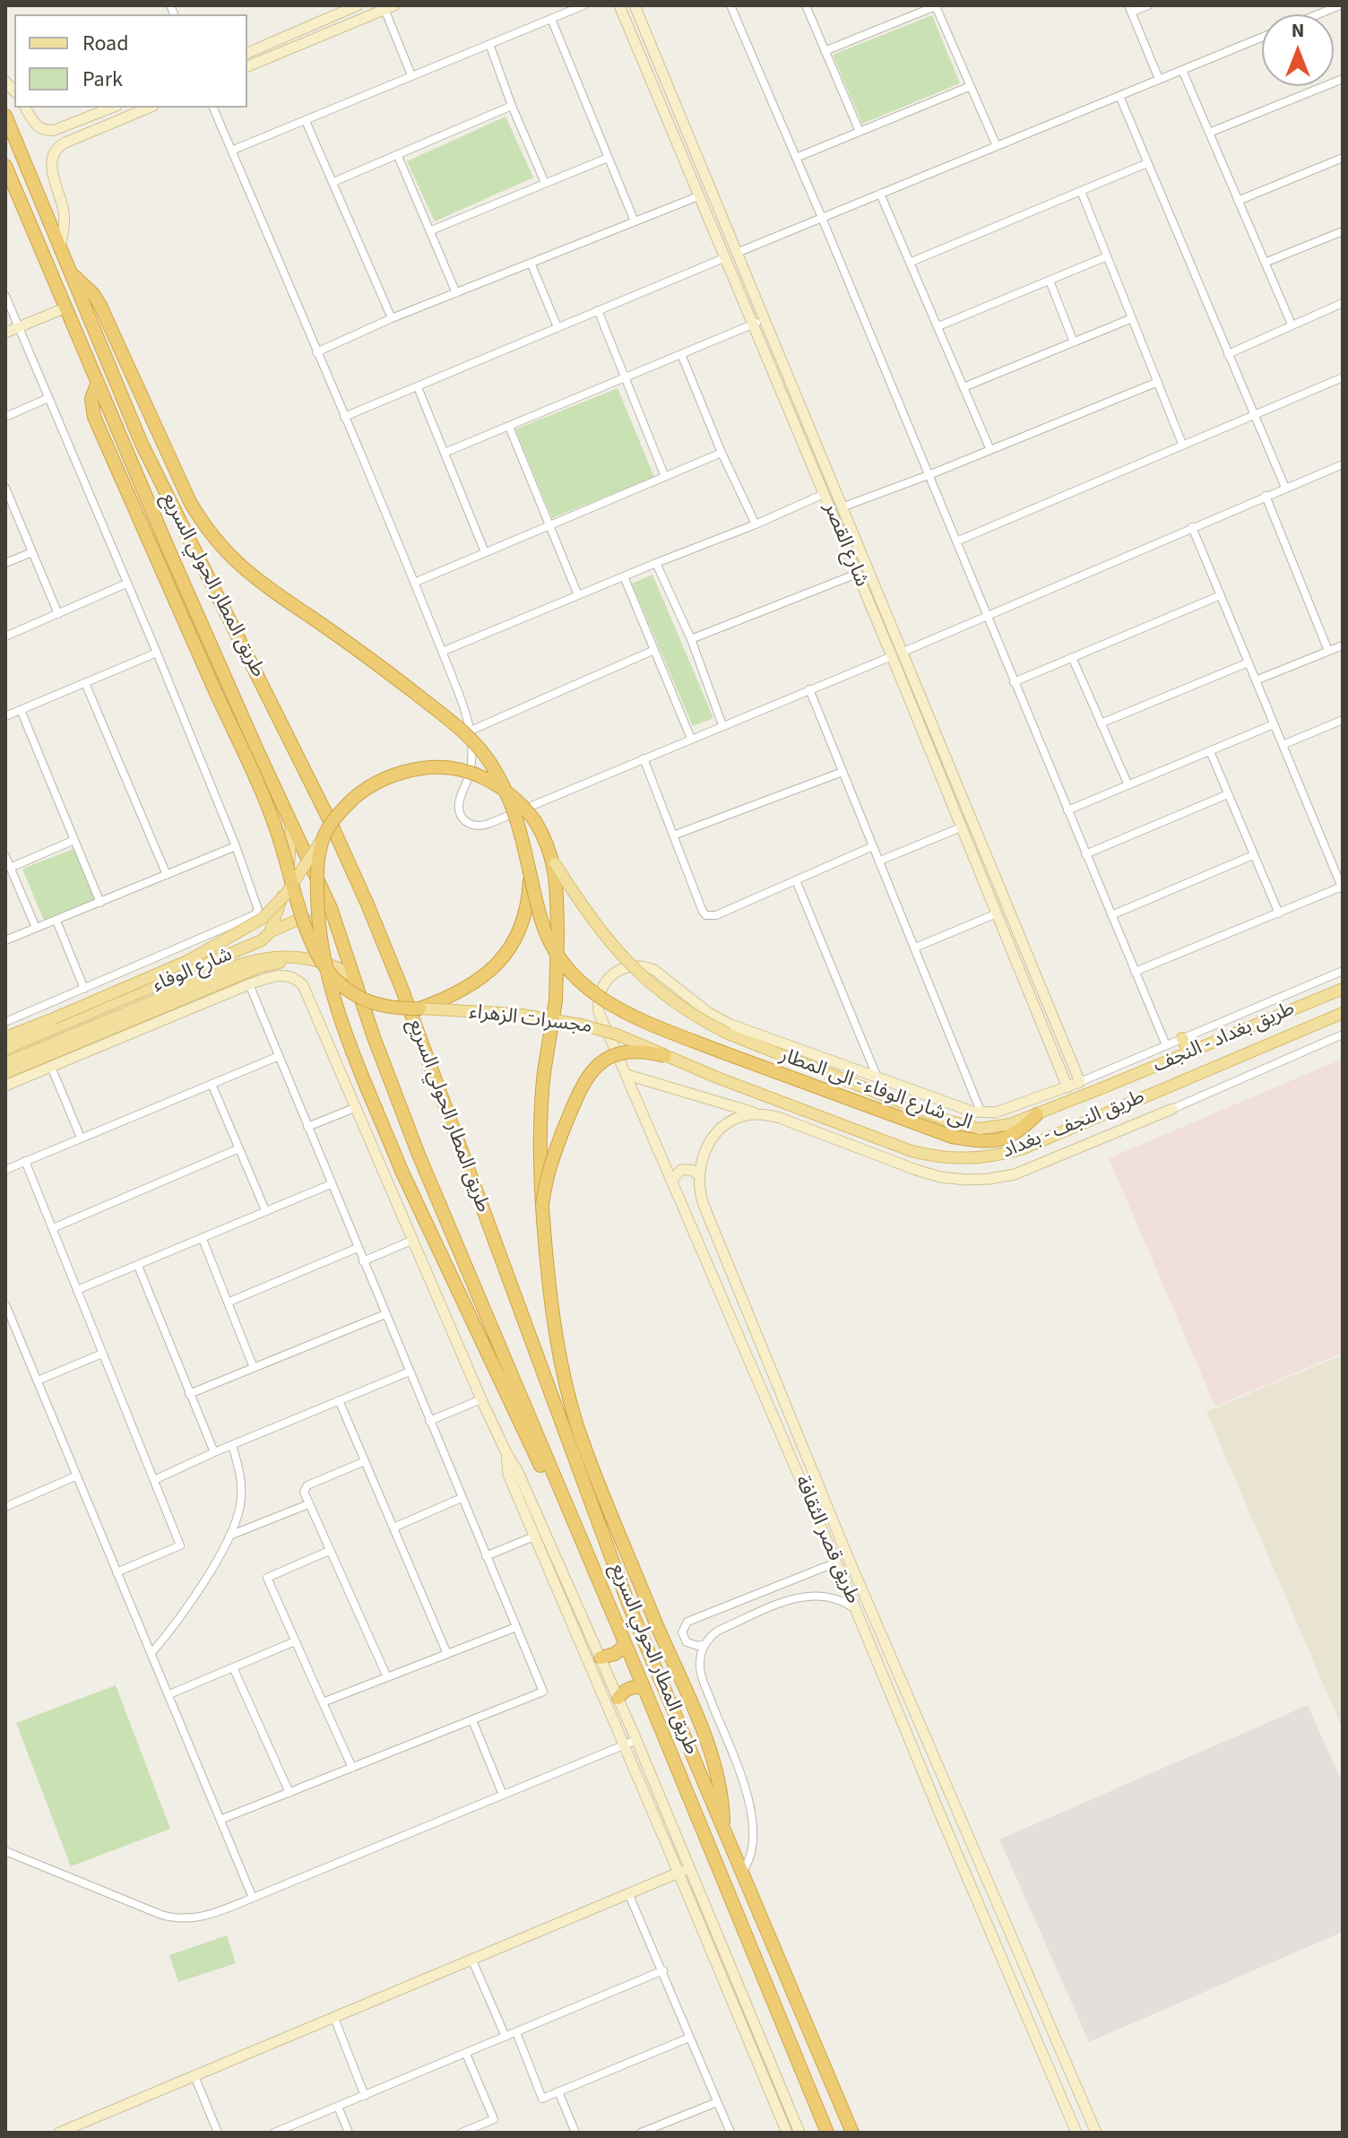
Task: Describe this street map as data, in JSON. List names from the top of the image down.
{
  "streets": {
    "highway": ["طريق المطار الحولي السريع"],
    "main road": [
      "شارع الوفاء",
      "مجسرات الزهراء",
      "طريق بغداد - النجف",
      "الى شارع الوفاء - الى المطار",
      "طريق النجف - بغداد"
    ],
    "street": ["شارع القصر", "طريق قصر الثقافة"]
  },
  "crossings": [
    ["طريق المطار الحولي السريع", "شارع الوفاء"],
    ["مجسرات الزهراء", "طريق النجف - بغداد"],
    ["طريق بغداد - النجف", "الى شارع الوفاء - الى المطار"]
  ],
  "legend": ["Road", "Park"],
  "north": "top"
}
